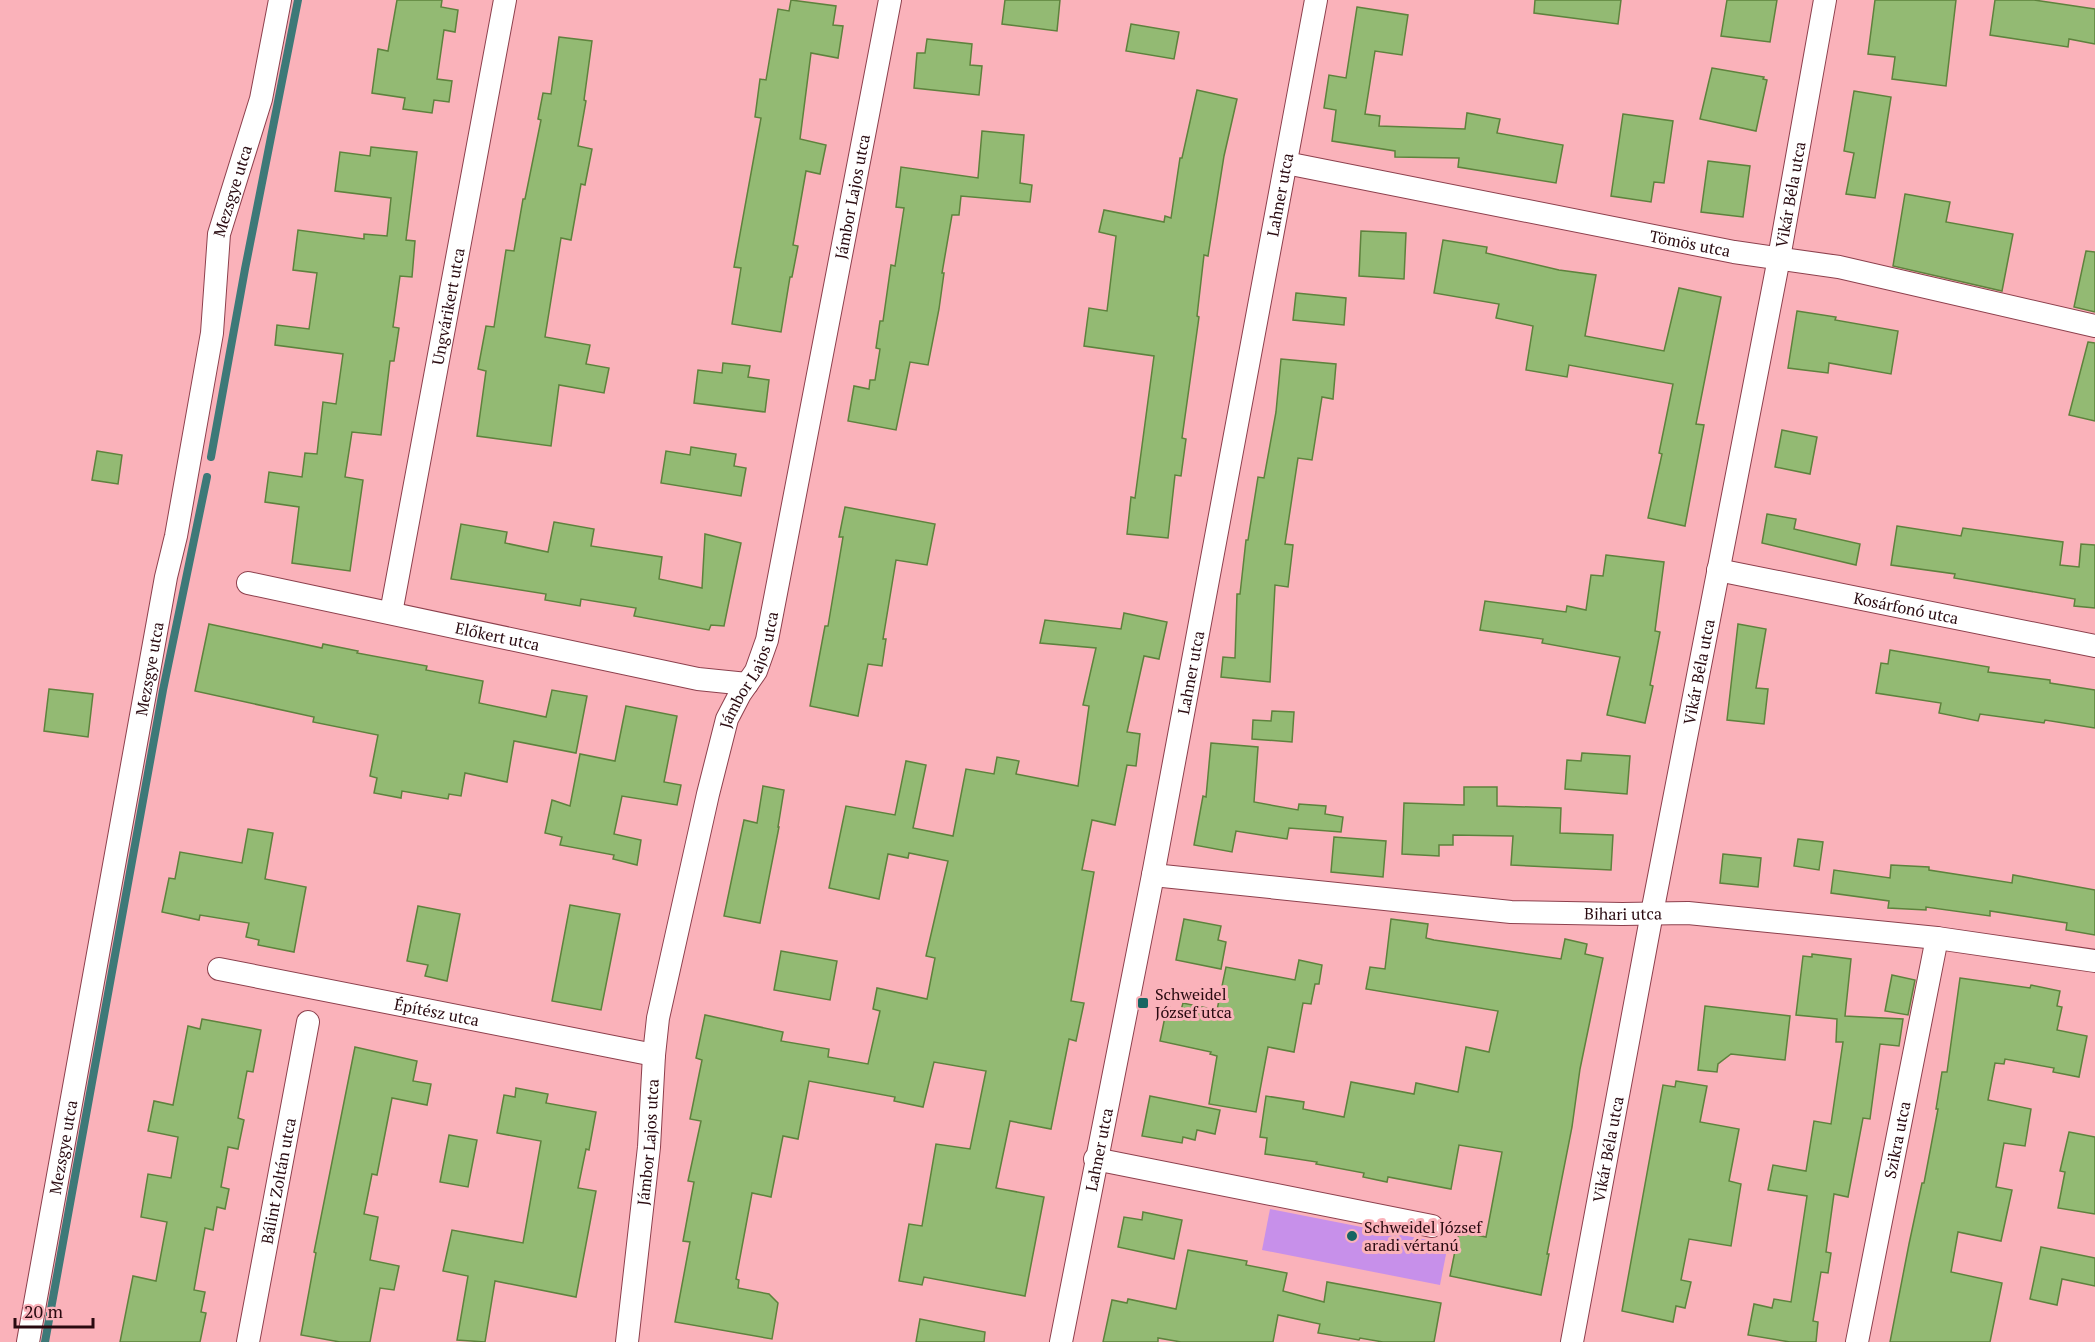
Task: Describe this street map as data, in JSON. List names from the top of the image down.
{
  "streets": {
    "street": [
      "Mezsgye utca",
      "Lahner utca",
      "Vikár Béla utca",
      "Jámbor Lajos utca",
      "Tömös utca",
      "Ungvárikert utca",
      "Kosárfonó utca",
      "Előkert utca",
      "Bihari utca",
      "Építész utca",
      "Szikra utca",
      "Bálint Zoltán utca"
    ]
  },
  "crossings": [
    ["Lahner utca", "Tömös utca"],
    ["Lahner utca", "Bihari utca"],
    ["Vikár Béla utca", "Tömös utca"],
    ["Vikár Béla utca", "Kosárfonó utca"],
    ["Vikár Béla utca", "Bihari utca"],
    ["Jámbor Lajos utca", "Előkert utca"],
    ["Jámbor Lajos utca", "Építész utca"],
    ["Ungvárikert utca", "Előkert utca"],
    ["Bihari utca", "Szikra utca"]
  ],
  "places": {
    "transit": ["Schweidel József utca"],
    "other": ["Schweidel József aradi vértanú"]
  },
  "scale_bar": "20 m"
}
